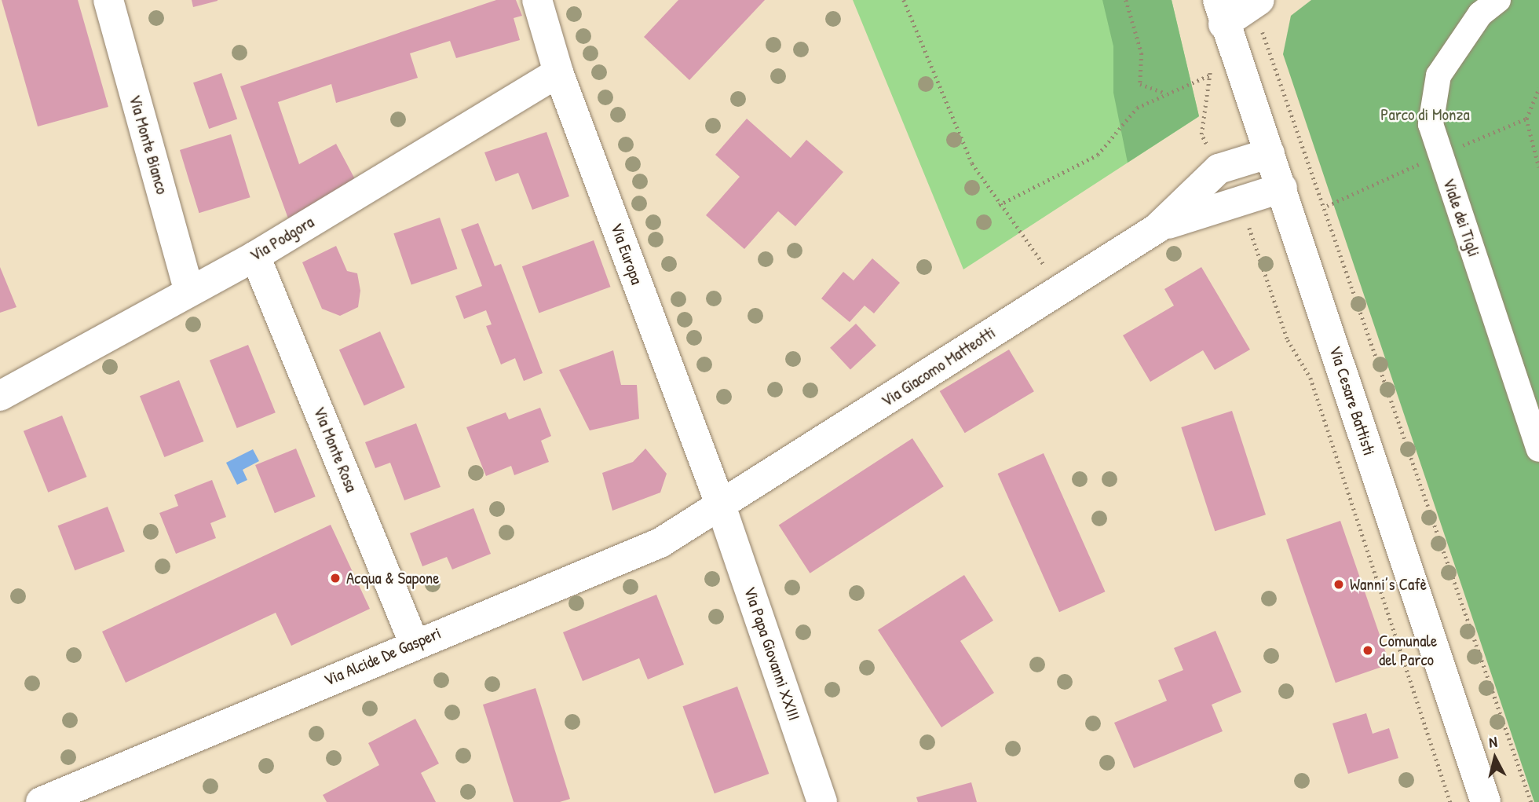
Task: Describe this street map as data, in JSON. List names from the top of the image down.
{
  "streets": {
    "street": [
      "Via Monte Bianco",
      "Viale dei Tigli",
      "Via Podgora",
      "Via Europa",
      "Via Giacomo Matteotti",
      "Via Cesare Battisti",
      "Via Monte Rosa",
      "Via Papa Giovanni XXIII",
      "Via Alcide De Gasperi"
    ]
  },
  "crossings": [
    ["Via Monte Bianco", "Via Podgora"],
    ["Via Podgora", "Via Europa"],
    ["Via Podgora", "Via Monte Rosa"],
    ["Via Europa", "Via Giacomo Matteotti"],
    ["Via Europa", "Via Papa Giovanni XXIII"],
    ["Via Europa", "Via Alcide De Gasperi"],
    ["Via Giacomo Matteotti", "Via Cesare Battisti"],
    ["Via Giacomo Matteotti", "Via Papa Giovanni XXIII"],
    ["Via Giacomo Matteotti", "Via Alcide De Gasperi"],
    ["Via Monte Rosa", "Via Alcide De Gasperi"],
    ["Via Papa Giovanni XXIII", "Via Alcide De Gasperi"]
  ],
  "parks": ["Parco di Monza"],
  "places": ["Acqua & Sapone", "Wanni’s Cafè", "Comunale del Parco"],
  "north": "top"
}
